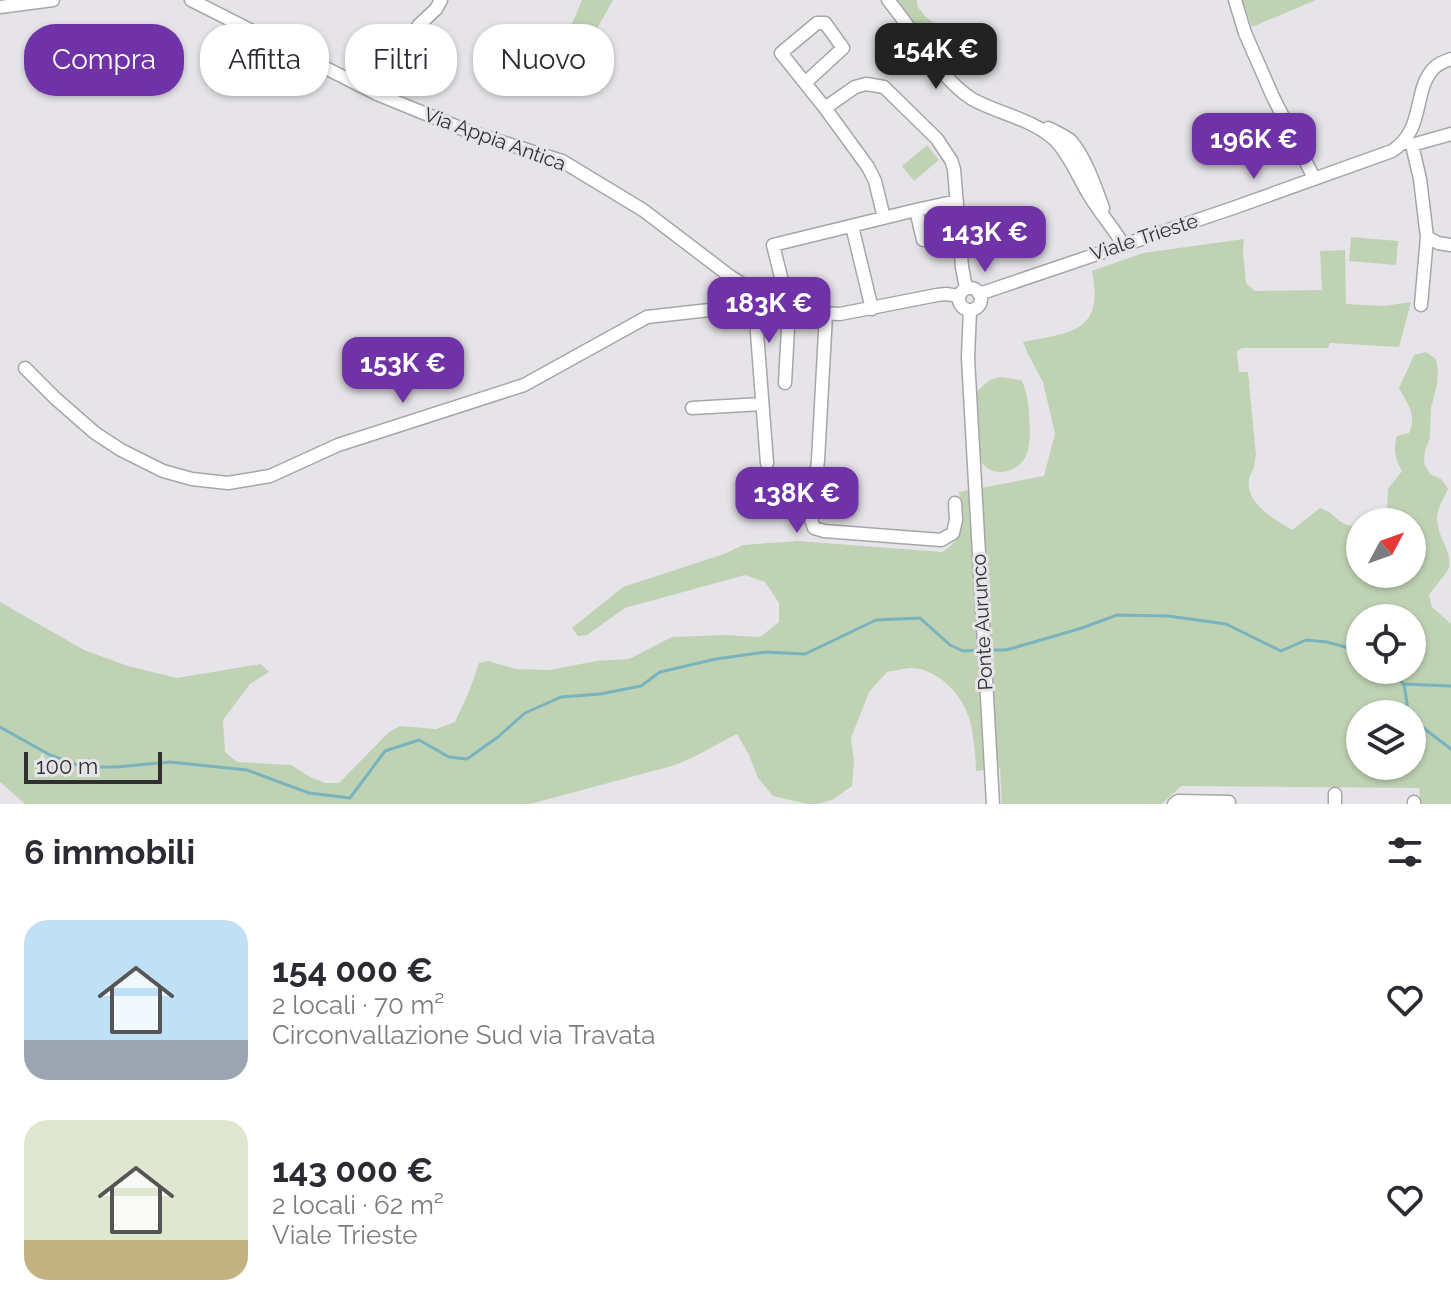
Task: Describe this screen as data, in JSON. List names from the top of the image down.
{
  "streets": {
    "street": ["Via Appia Antica", "Viale Trieste", "Ponte Aurunco"]
  },
  "crossings": [
    ["Via Appia Antica", "Viale Trieste"],
    ["Via Appia Antica", "Ponte Aurunco"],
    ["Viale Trieste", "Ponte Aurunco"]
  ],
  "scale_bar": "100 m",
  "north": "top right",
  "page": {
    "price": [
      "154K €",
      "196K €",
      "143K €",
      "183K €",
      "153K €",
      "138K €"
    ],
    "chip": [
      "Compra",
      "Affitta",
      "Filtri",
      "Nuovo"
    ],
    "scale": "100 m",
    "heading": "6 immobili",
    "list": [
      {
        "name": "154 000 €",
        "note": "2 locali · 70 m² · Circonvallazione Sud via Travata"
      },
      {
        "name": "143 000 €",
        "note": "2 locali · 62 m² · Viale Trieste"
      }
    ]
  }
}
